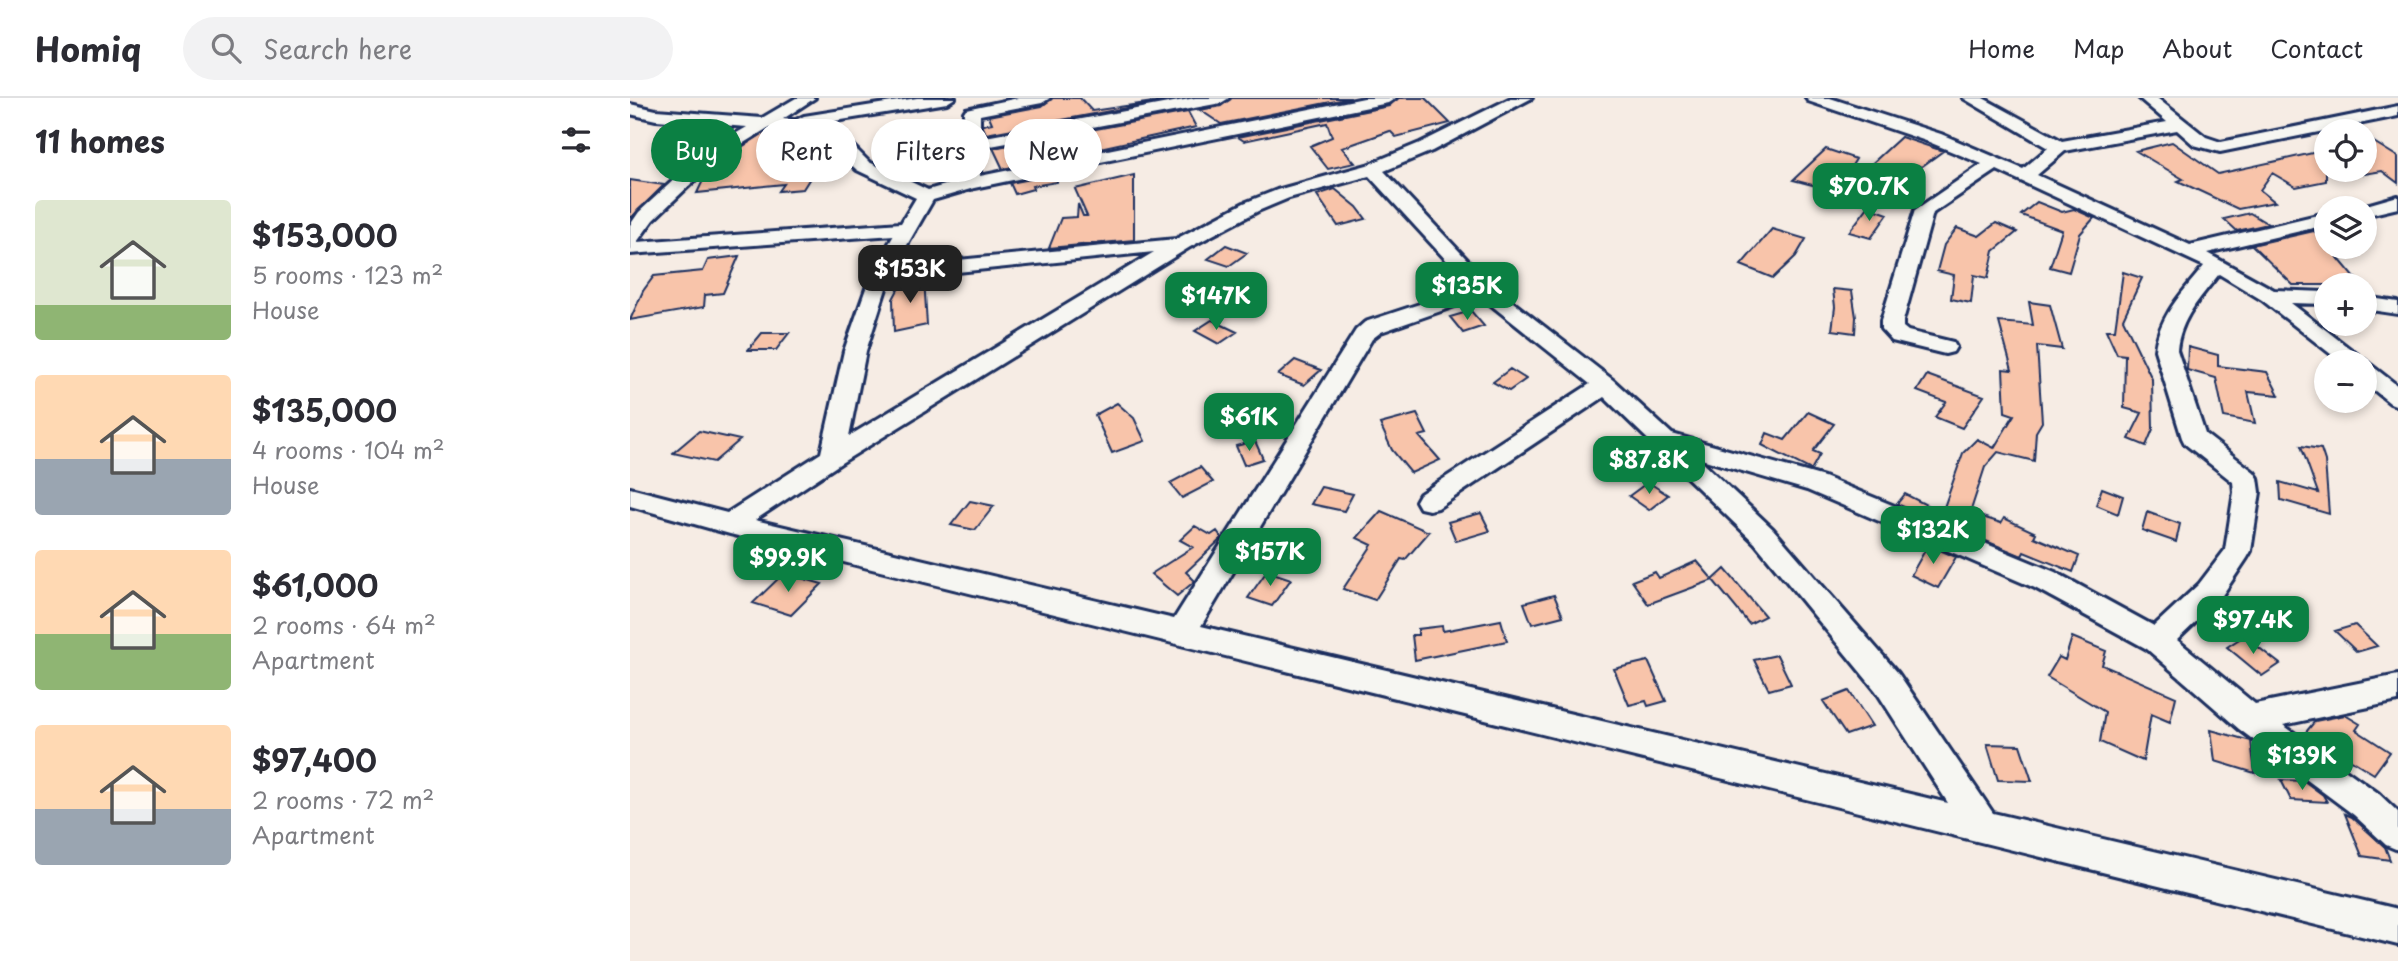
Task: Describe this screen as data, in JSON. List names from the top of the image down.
{
  "page": {
    "header": "Homiq",
    "search": "Search here",
    "nav": [
      "Home",
      "Map",
      "About",
      "Contact"
    ],
    "heading": "11 homes",
    "map_buttons": ["+", "−"],
    "chip": [
      "Buy",
      "Rent",
      "Filters",
      "New"
    ],
    "price": [
      "$70.7K",
      "$153K",
      "$135K",
      "$147K",
      "$61K",
      "$87.8K",
      "$132K",
      "$157K",
      "$99.9K",
      "$97.4K",
      "$139K"
    ],
    "list": [
      {
        "name": "$153,000",
        "note": "5 rooms · 123 m² · House"
      },
      {
        "name": "$135,000",
        "note": "4 rooms · 104 m² · House"
      },
      {
        "name": "$61,000",
        "note": "2 rooms · 64 m² · Apartment"
      },
      {
        "name": "$97,400",
        "note": "2 rooms · 72 m² · Apartment"
      }
    ]
  }
}
